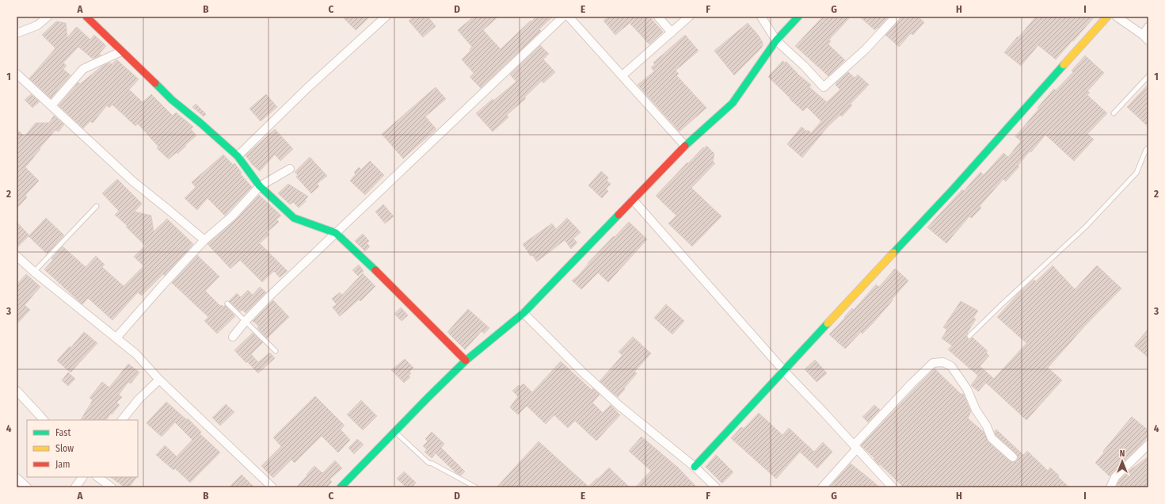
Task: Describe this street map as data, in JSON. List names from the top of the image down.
{
  "legend": ["Fast", "Slow", "Jam"],
  "north": "top",
  "grid": {
    "columns": [
      "A",
      "B",
      "C",
      "D",
      "E",
      "F",
      "G",
      "H",
      "I"
    ],
    "rows": [
      "1",
      "2",
      "3",
      "4"
    ]
  }
}
